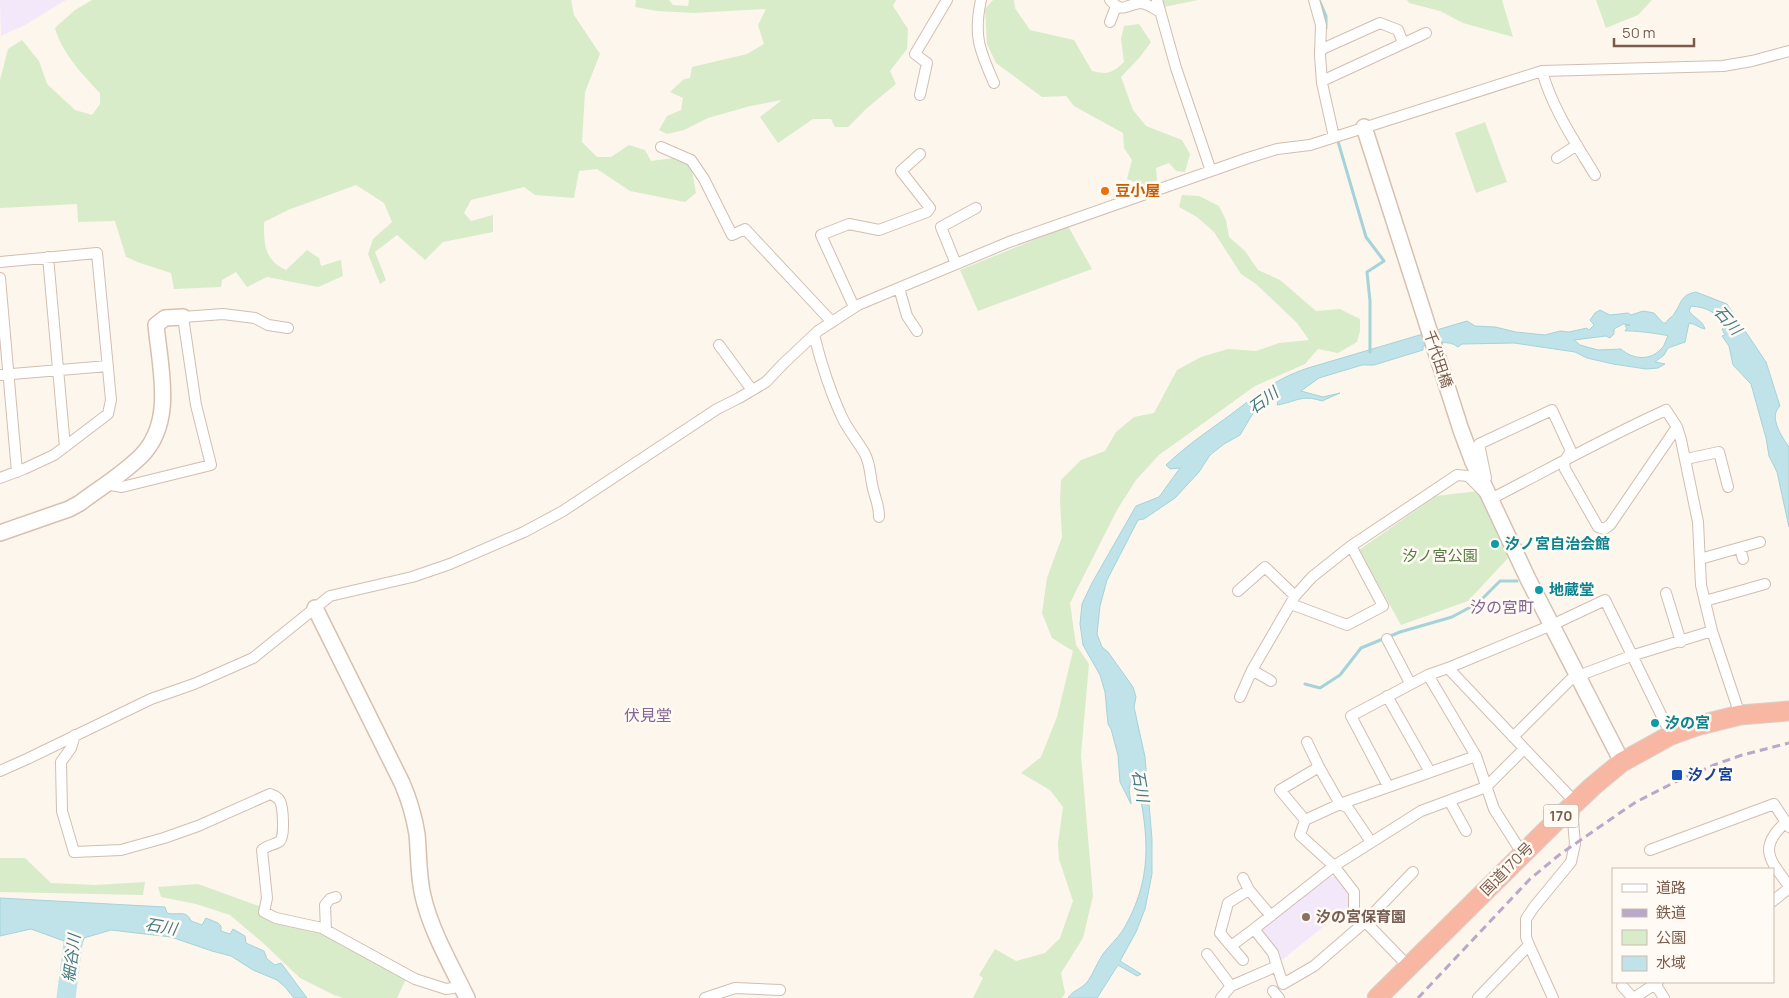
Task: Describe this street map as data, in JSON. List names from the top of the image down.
{
  "streets": {
    "highway": ["170", "国道170号"],
    "street": ["千代田橋"]
  },
  "crossings": [
    ["千代田橋", "国道170号"]
  ],
  "districts": ["汐の宮町", "伏見堂"],
  "water": ["石川", "細谷川"],
  "parks": ["汐ノ宮公園"],
  "places": {
    "other": [
      "豆小屋",
      "汐ノ宮自治会館",
      "地蔵堂",
      "汐の宮",
      "汐の宮保育園"
    ],
    "transit": ["汐ノ宮"]
  },
  "legend": [
    "道路",
    "鉄道",
    "公園",
    "水域"
  ],
  "scale_bar": "50 m"
}
